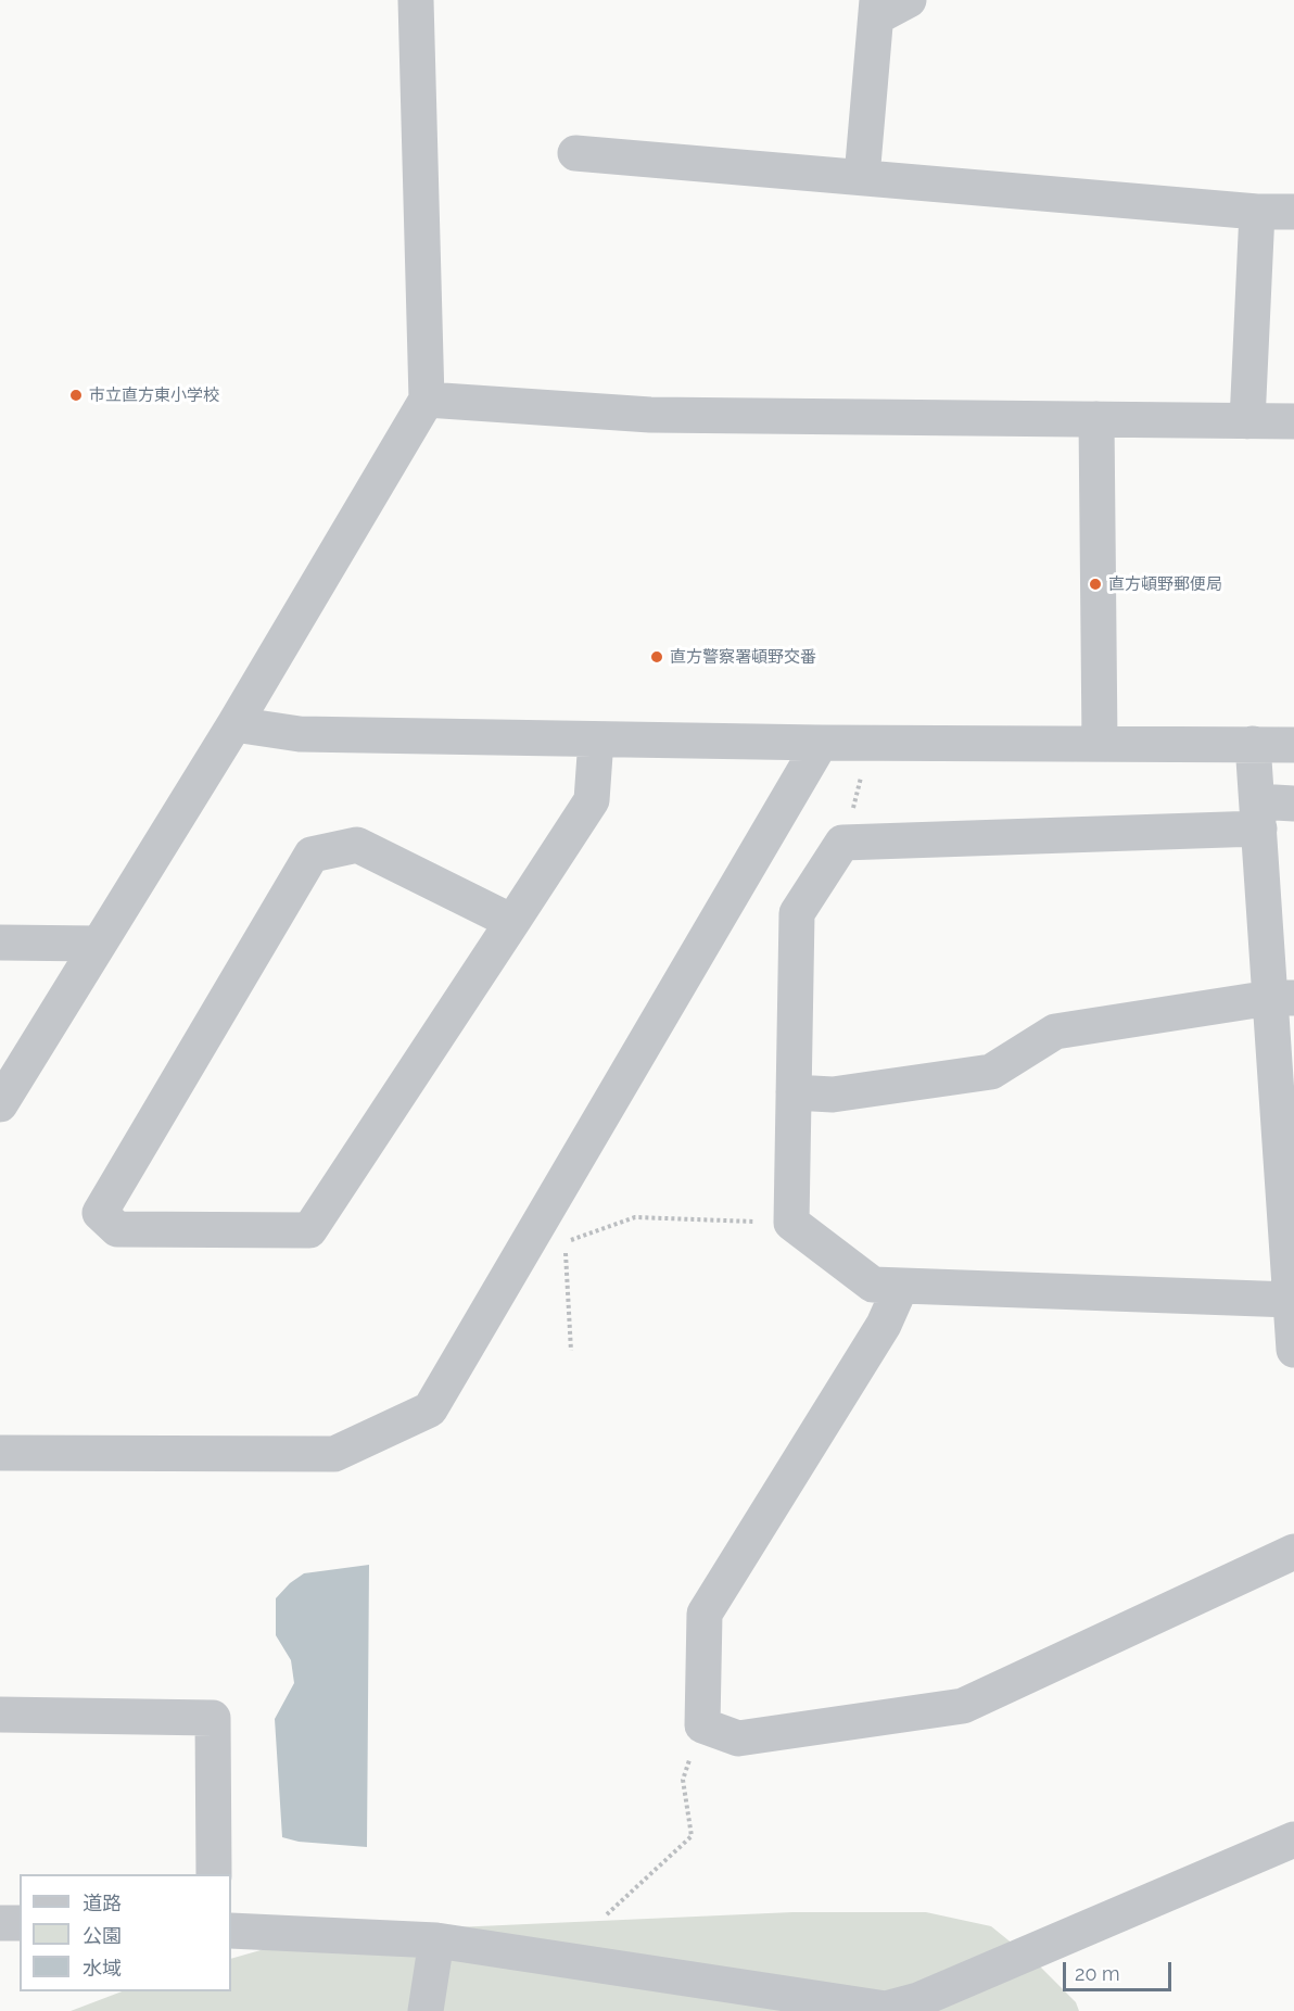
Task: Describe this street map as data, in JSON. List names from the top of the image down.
{
  "places": ["市立直方東小学校", "直方頓野郵便局", "直方警察署頓野交番"],
  "legend": ["道路", "公園", "水域"],
  "scale_bar": "20 m"
}
